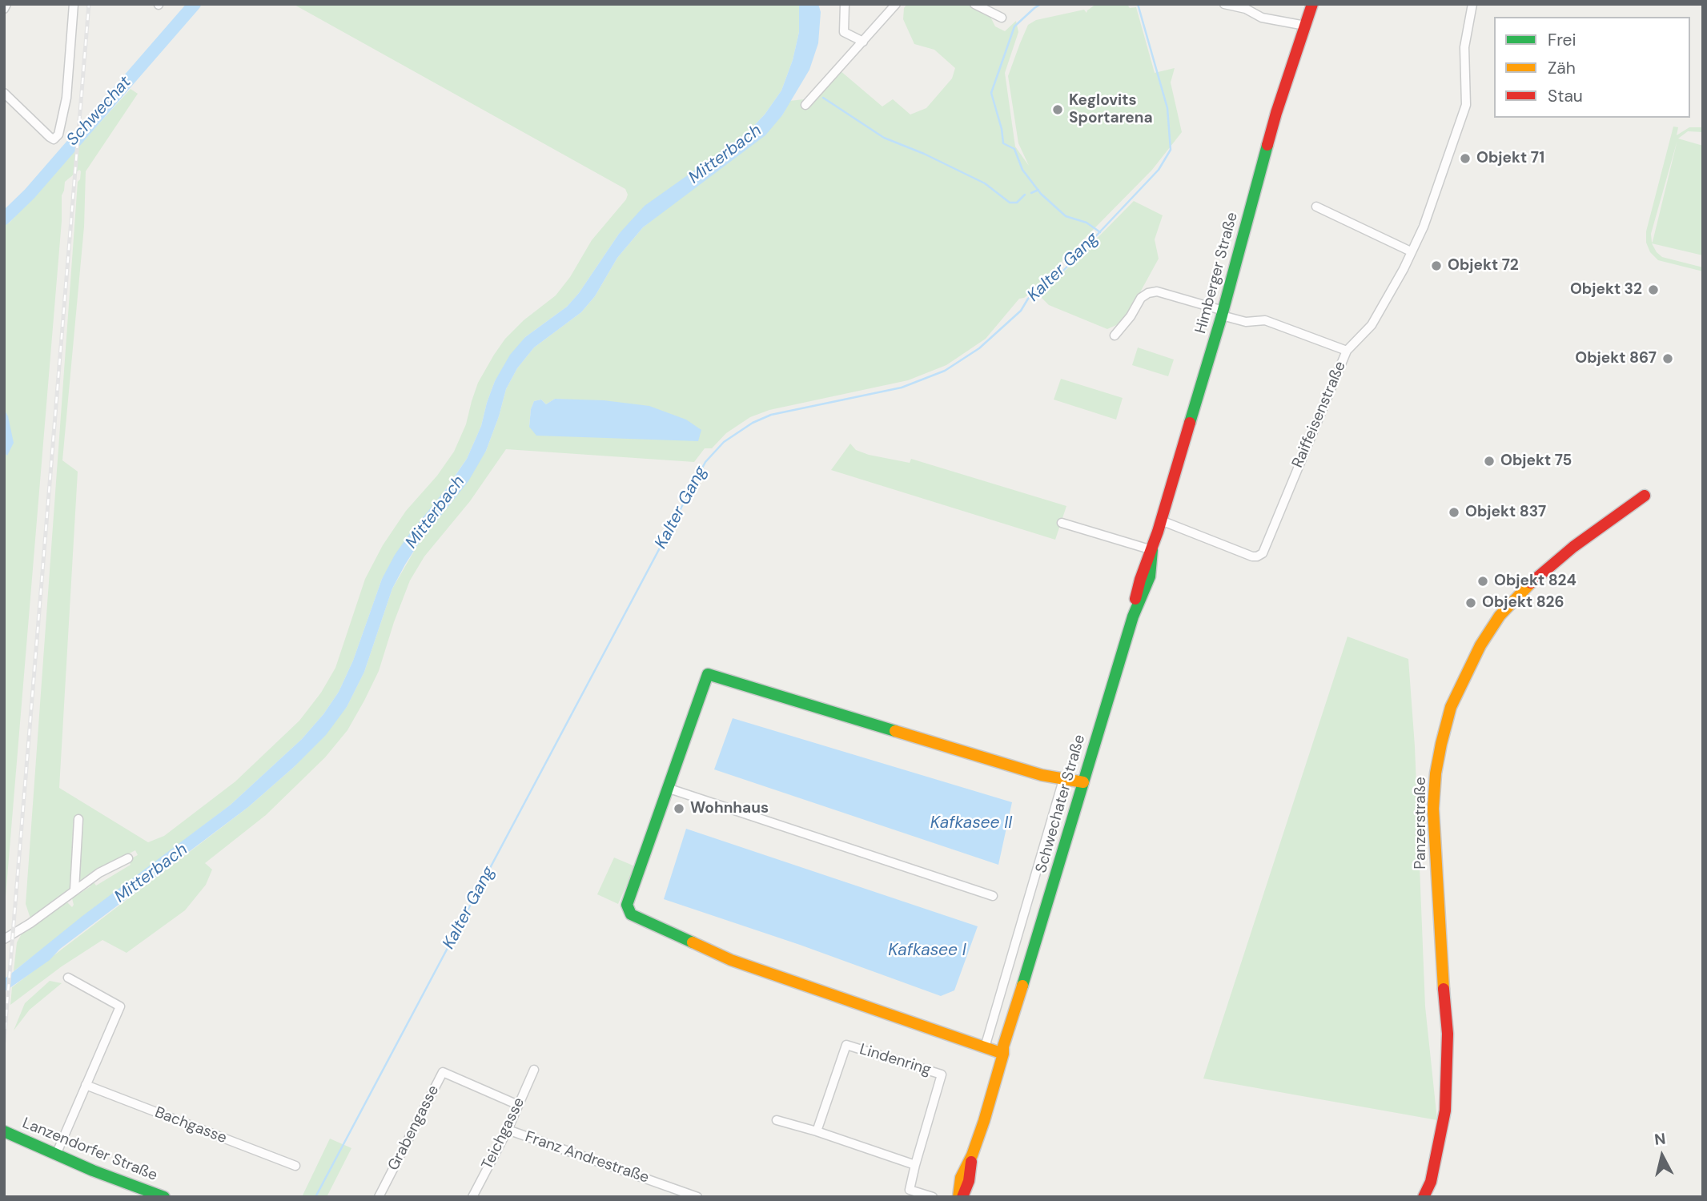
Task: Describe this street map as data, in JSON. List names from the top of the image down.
{
  "streets": {
    "street": [
      "Himberger Straße",
      "Raiffeisenstraße",
      "Schwechater Straße",
      "Panzerstraße",
      "Lindenring",
      "Bachgasse",
      "Grabengasse",
      "Teichgasse",
      "Lanzendorfer Straße",
      "Franz Andrestraße"
    ]
  },
  "crossings": [
    ["Himberger Straße", "Raiffeisenstraße"],
    ["Himberger Straße", "Schwechater Straße"],
    ["Grabengasse", "Teichgasse"],
    ["Teichgasse", "Franz Andrestraße"]
  ],
  "water": [
    "Schwechat",
    "Mitterbach",
    "Kalter Gang",
    "Kafkasee II",
    "Kafkasee I"
  ],
  "places": [
    "Keglovits Sportarena",
    "Objekt 71",
    "Objekt 72",
    "Objekt 32",
    "Objekt 867",
    "Objekt 75",
    "Objekt 837",
    "Objekt 824",
    "Objekt 826",
    "Wohnhaus"
  ],
  "legend": ["Frei", "Zäh", "Stau"],
  "north": "top"
}
